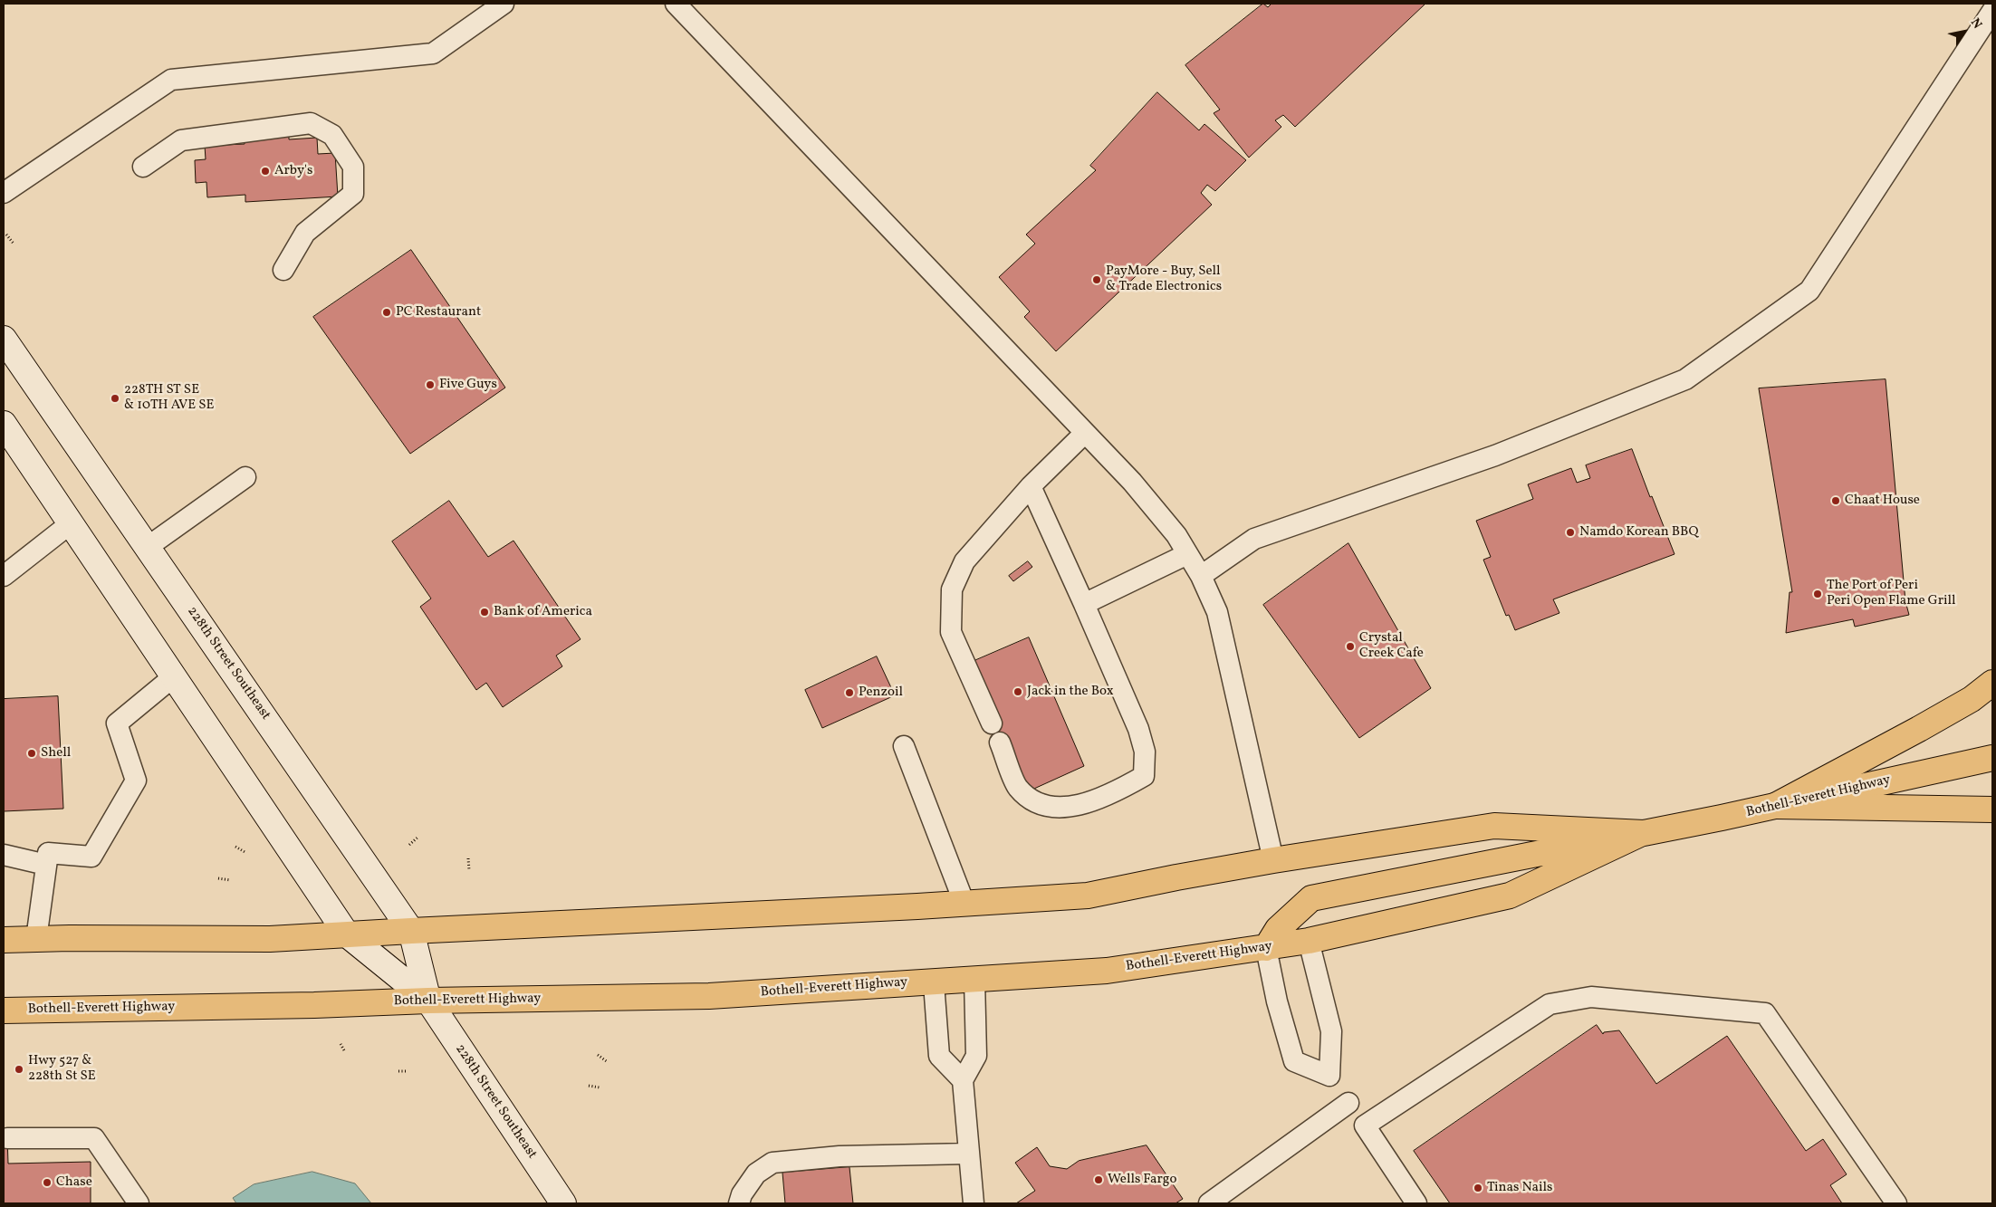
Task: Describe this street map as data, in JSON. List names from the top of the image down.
{
  "streets": {
    "main road": ["228th Street Southeast", "Bothell-Everett Highway"]
  },
  "crossings": [
    ["228th Street Southeast", "Bothell-Everett Highway"]
  ],
  "places": [
    "Arby's",
    "PayMore - Buy, Sell & Trade Electronics",
    "PC Restaurant",
    "Five Guys",
    "228TH ST SE & 10TH AVE SE",
    "Chaat House",
    "Namdo Korean BBQ",
    "The Port of Peri Peri Open Flame Grill",
    "Bank of America",
    "Crystal Creek Cafe",
    "Jack in the Box",
    "Penzoil",
    "Shell",
    "Hwy 527 & 228th St SE",
    "Wells Fargo",
    "Chase",
    "Tinas Nails"
  ],
  "north": "top right"
}
